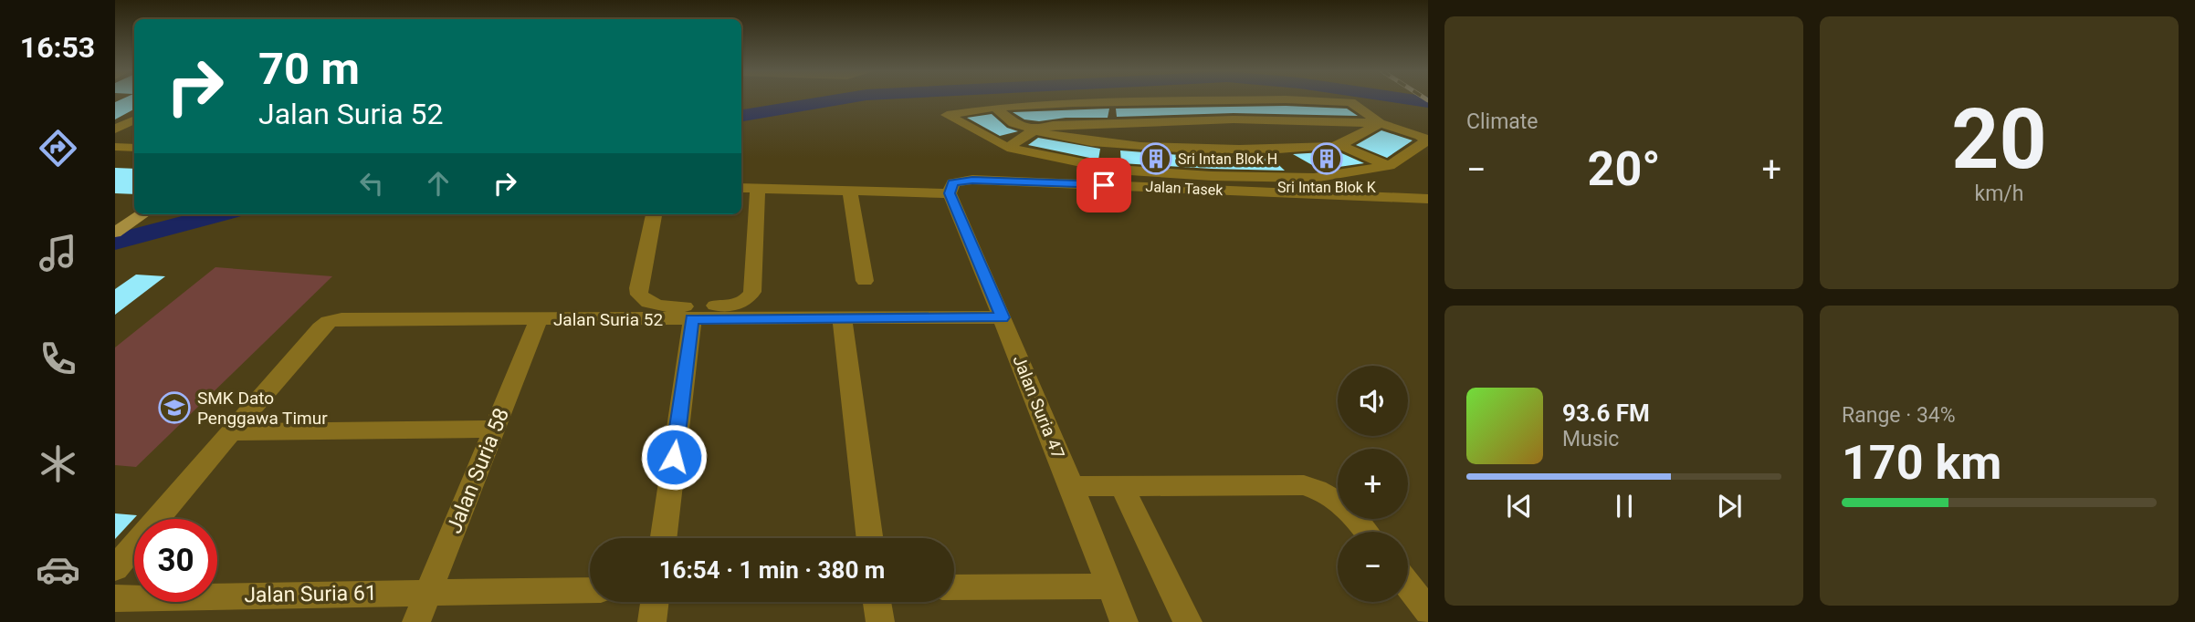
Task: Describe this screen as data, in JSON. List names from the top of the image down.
{
  "streets": {
    "street": [
      "Jalan Tasek",
      "Jalan Suria 52",
      "Jalan Suria 47",
      "Jalan Suria 58",
      "Jalan Suria 61"
    ]
  },
  "crossings": [
    ["Jalan Tasek", "Jalan Suria 47"],
    ["Jalan Suria 52", "Jalan Suria 47"],
    ["Jalan Suria 52", "Jalan Suria 58"],
    ["Jalan Suria 58", "Jalan Suria 61"]
  ],
  "places": {
    "building": ["Sri Intan Blok H", "Sri Intan Blok K"],
    "school or university": ["SMK Dato Penggawa Timur"]
  },
  "page": {
    "tabs": "16:53",
    "tile": [
      "Climate",
      ["20", "km/h"],
      ["Range · 34%", "170 km"]
    ],
    "turn": ["70 m", "Jalan Suria 52"],
    "heat": ["−", "20°", "+"],
    "map_buttons": ["+", "−"],
    "song": ["93.6 FM", "Music"],
    "limit": "30",
    "trip": "16:54 · 1 min · 380 m"
  }
}
